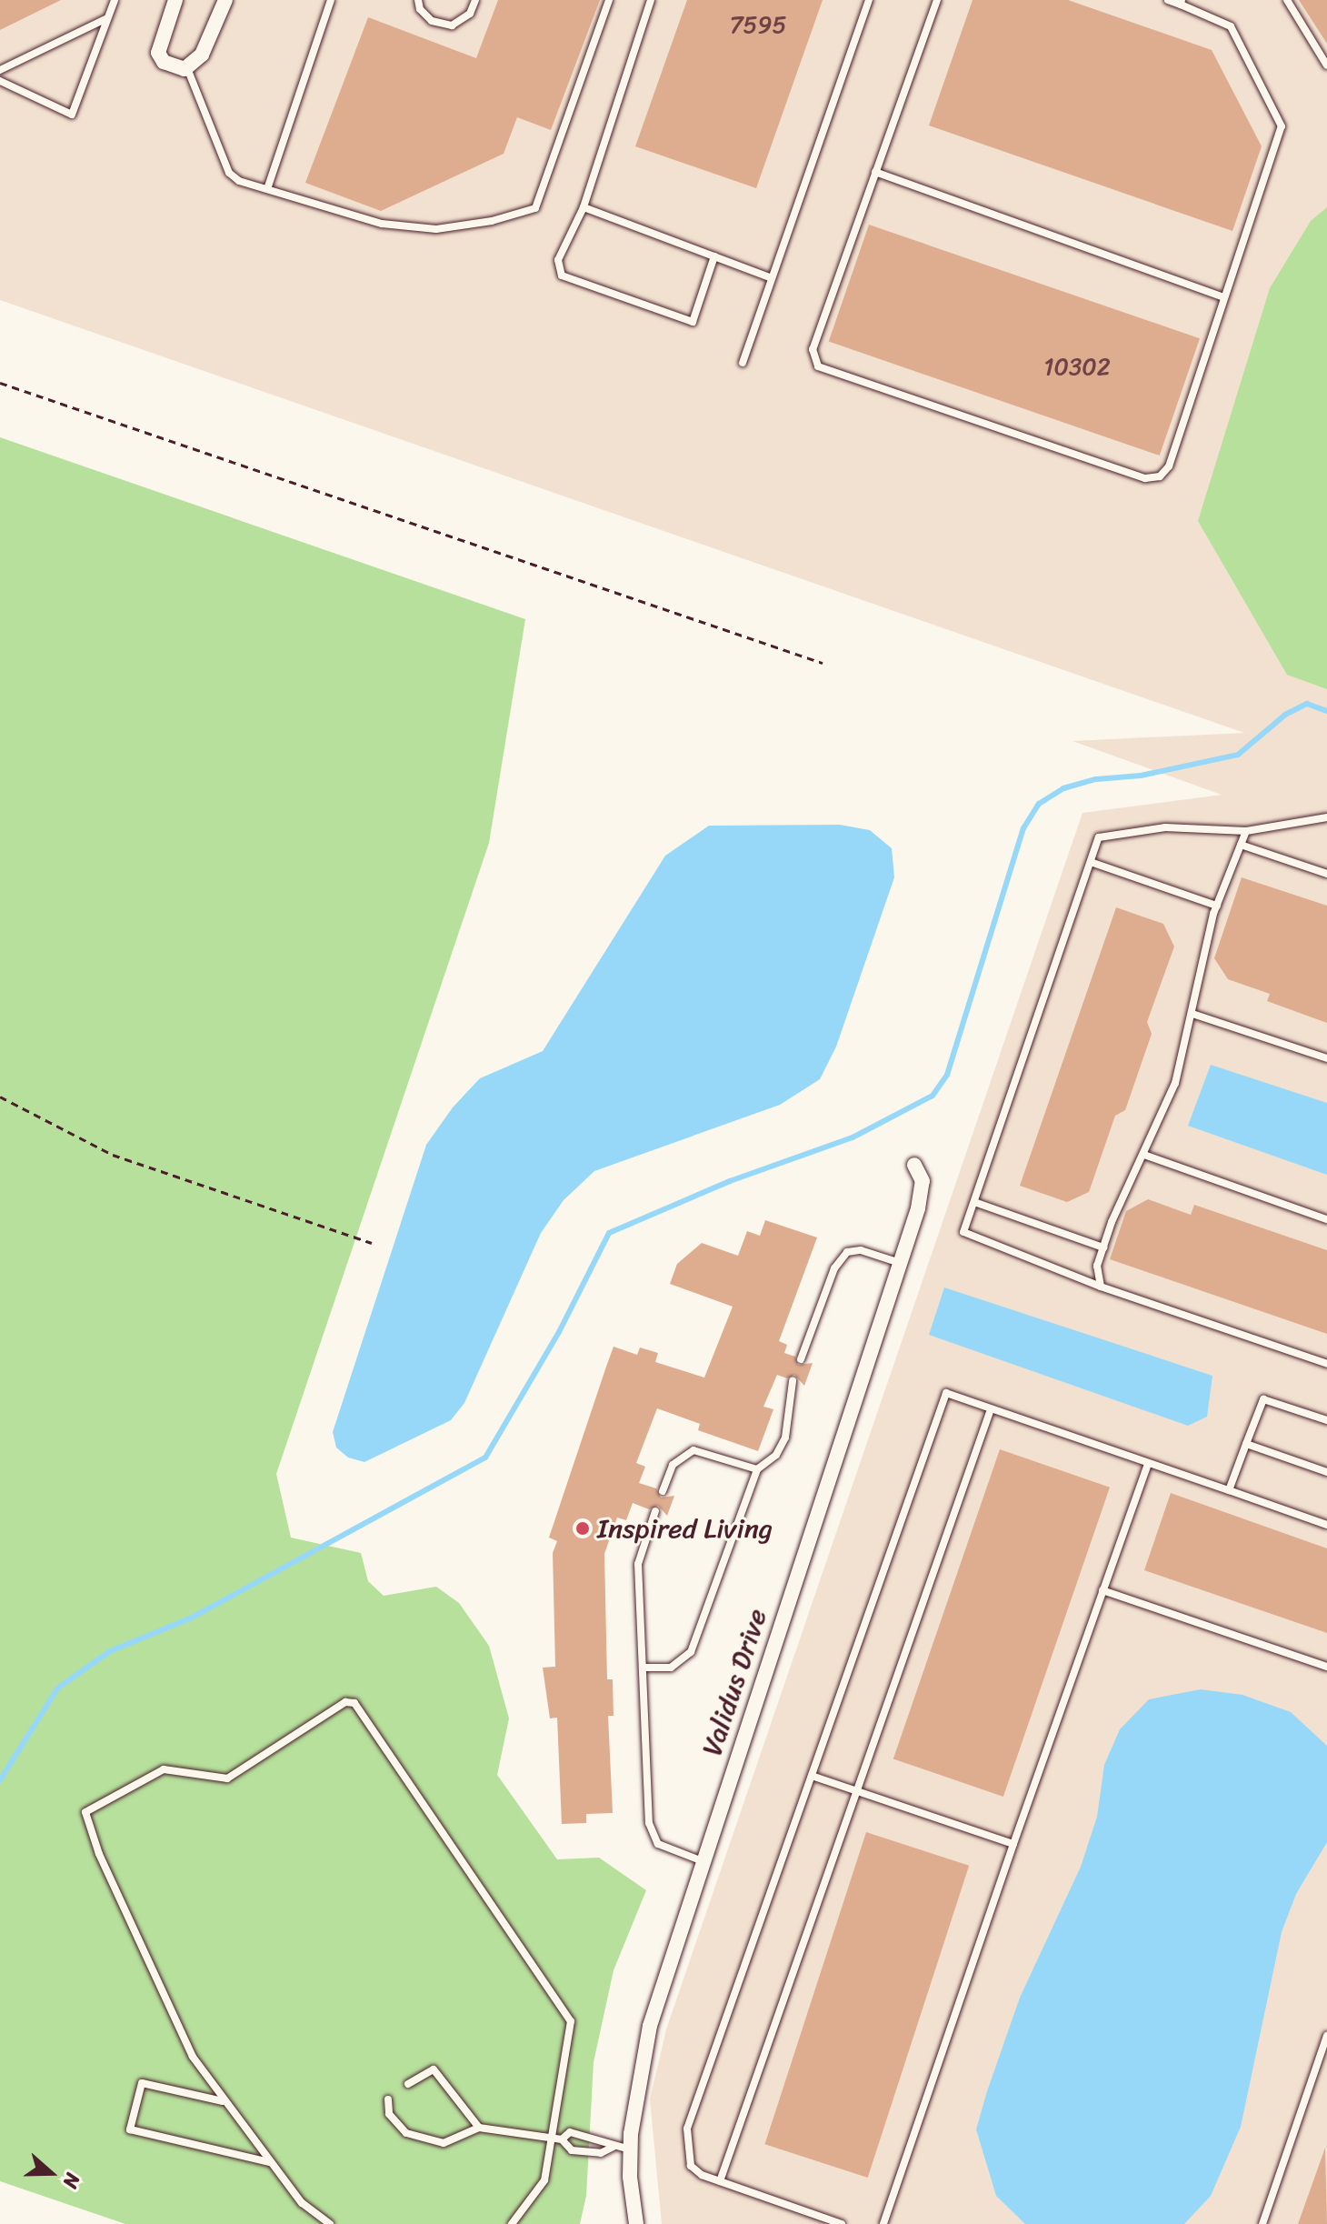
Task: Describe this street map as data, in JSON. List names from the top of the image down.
{
  "streets": {
    "street": ["Validus Drive"]
  },
  "places": ["Inspired Living"],
  "house_numbers": ["7595", "10302"],
  "north": "right"
}
